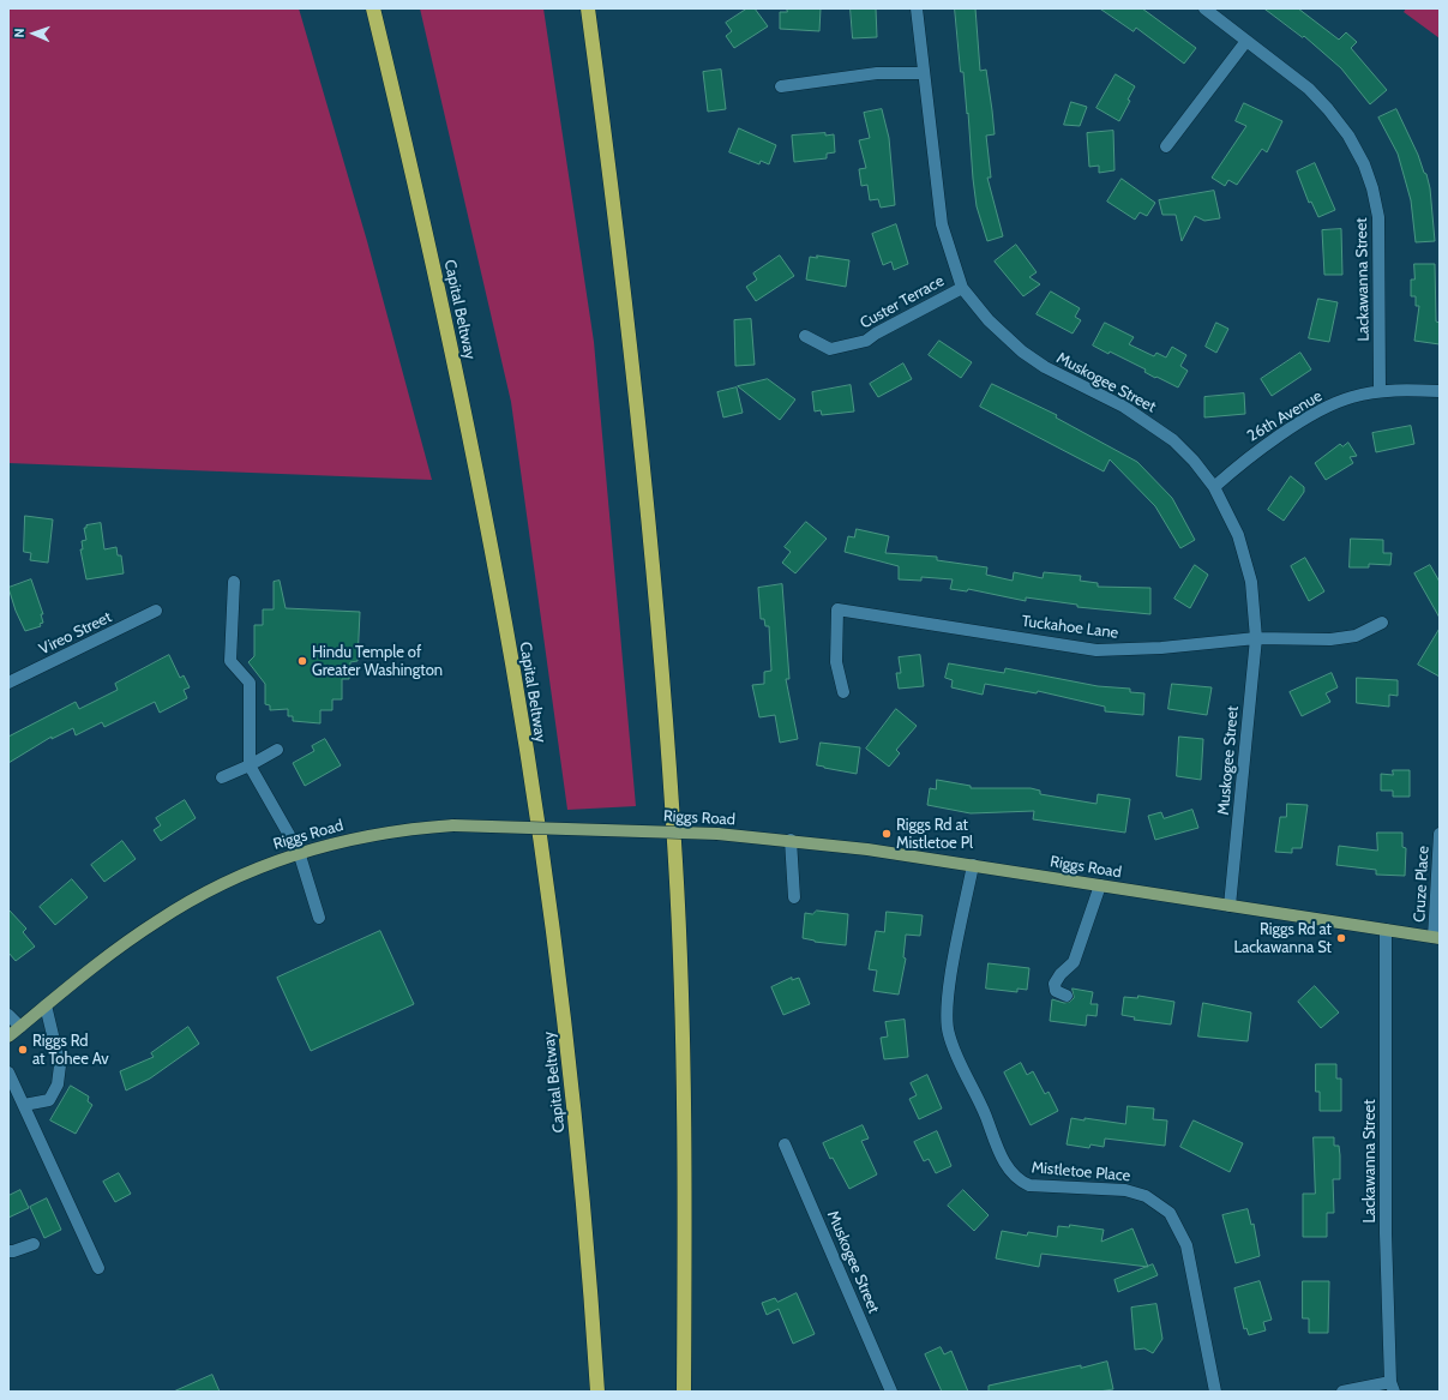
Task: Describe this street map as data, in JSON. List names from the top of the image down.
{
  "streets": {
    "highway": ["Capital Beltway"],
    "main road": ["Riggs Road"],
    "street": [
      "Lackawanna Street",
      "Custer Terrace",
      "Muskogee Street",
      "26th Avenue",
      "Tuckahoe Lane",
      "Vireo Street",
      "Cruze Place",
      "Mistletoe Place"
    ]
  },
  "crossings": [
    ["Lackawanna Street", "26th Avenue"],
    ["Lackawanna Street", "Riggs Road"],
    ["Custer Terrace", "Muskogee Street"],
    ["Muskogee Street", "26th Avenue"],
    ["Muskogee Street", "Tuckahoe Lane"],
    ["Muskogee Street", "Riggs Road"],
    ["Riggs Road", "Cruze Place"],
    ["Riggs Road", "Mistletoe Place"]
  ],
  "places": [
    "Hindu Temple of Greater Washington",
    "Riggs Rd at Mistletoe Pl",
    "Riggs Rd at Lackawanna St",
    "Riggs Rd at Tohee Av"
  ],
  "north": "left"
}
